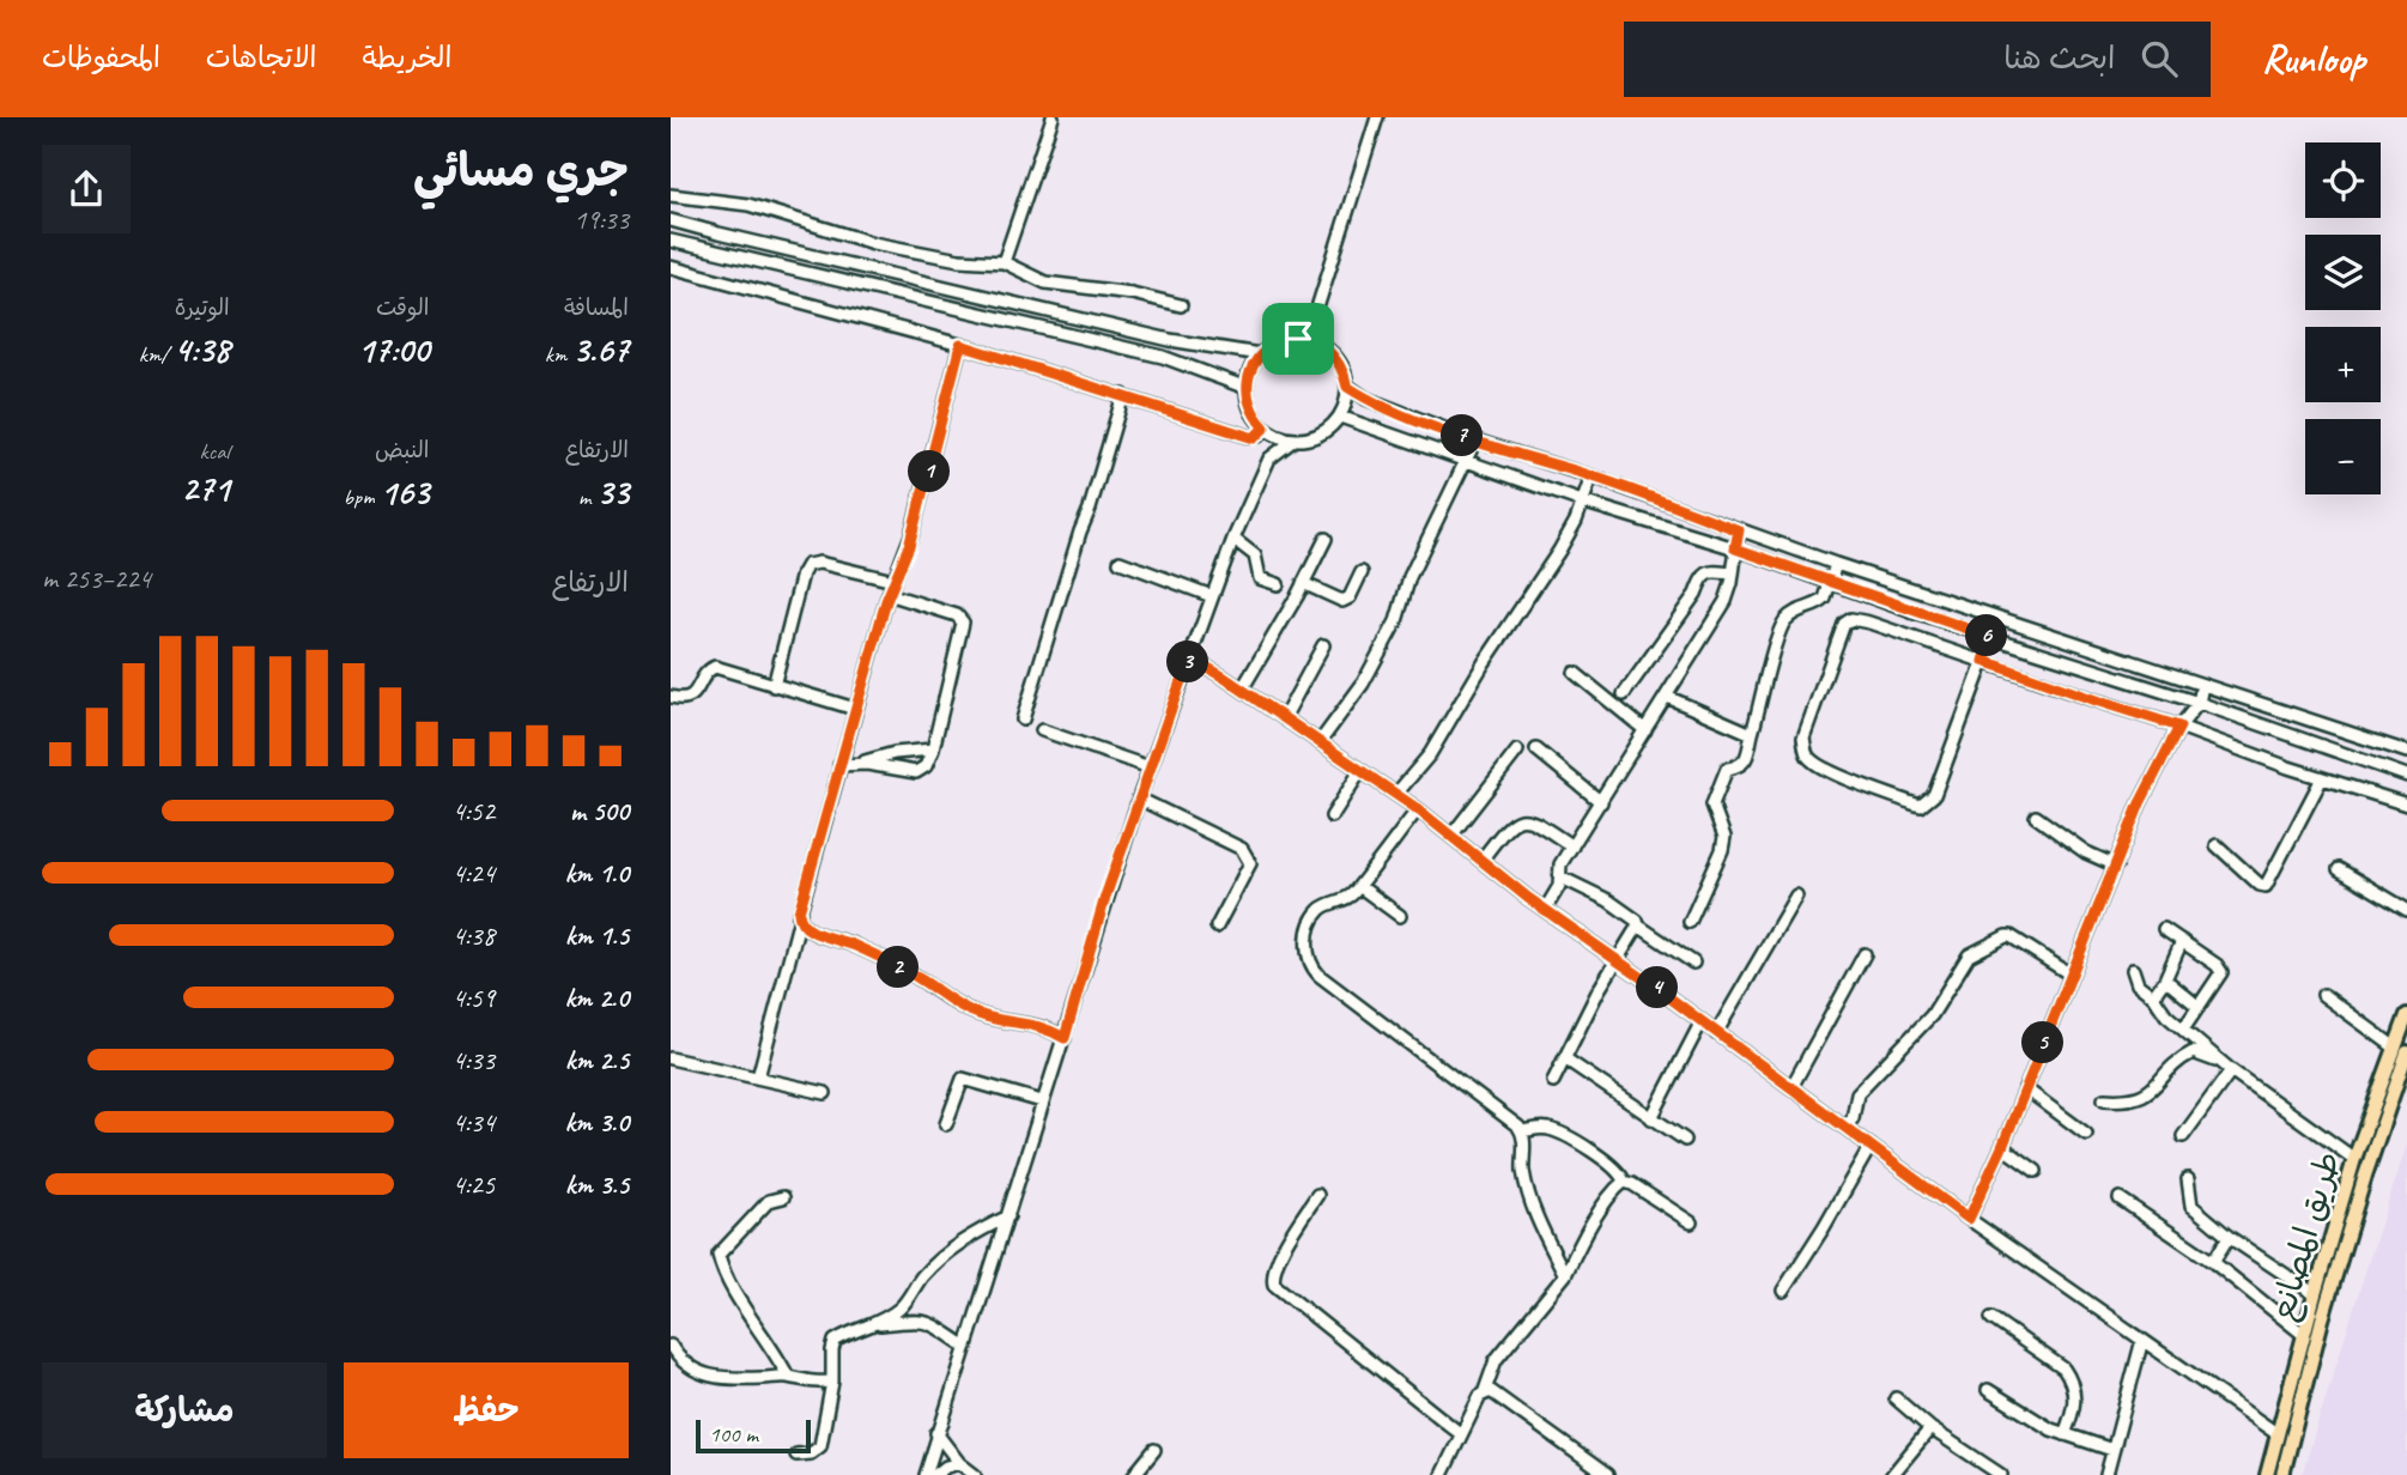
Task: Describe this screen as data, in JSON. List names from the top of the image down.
{
  "streets": {
    "main road": ["طريق المصانع"]
  },
  "scale_bar": "100 m",
  "page": {
    "header": "Runloop",
    "search": "ابحث هنا",
    "nav": ["الخريطة", "الاتجاهات", "المحفوظات"],
    "heading": ["جري مسائي", "19:33"],
    "map_buttons": ["+", "−"],
    "stats": [
      ["المسافة", "3.67 km"],
      ["الوقت", "17:00"],
      ["الوتيرة", "4:38 /km"],
      ["الارتفاع", "33 m"],
      ["النبض", "163 bpm"],
      ["kcal", "271"]
    ],
    "pins": [
      "7",
      "1",
      "6",
      "3",
      "2",
      "4",
      "5"
    ],
    "chart": ["الارتفاع", "224–253 m"],
    "list": [
      {
        "name": "500 m",
        "note": "4:52"
      },
      {
        "name": "1.0 km",
        "note": "4:24"
      },
      {
        "name": "1.5 km",
        "note": "4:38"
      },
      {
        "name": "2.0 km",
        "note": "4:59"
      },
      {
        "name": "2.5 km",
        "note": "4:33"
      },
      {
        "name": "3.0 km",
        "note": "4:34"
      },
      {
        "name": "3.5 km",
        "note": "4:25"
      }
    ],
    "buttons": ["حفظ", "مشاركة"],
    "scale": "100 m"
  }
}
